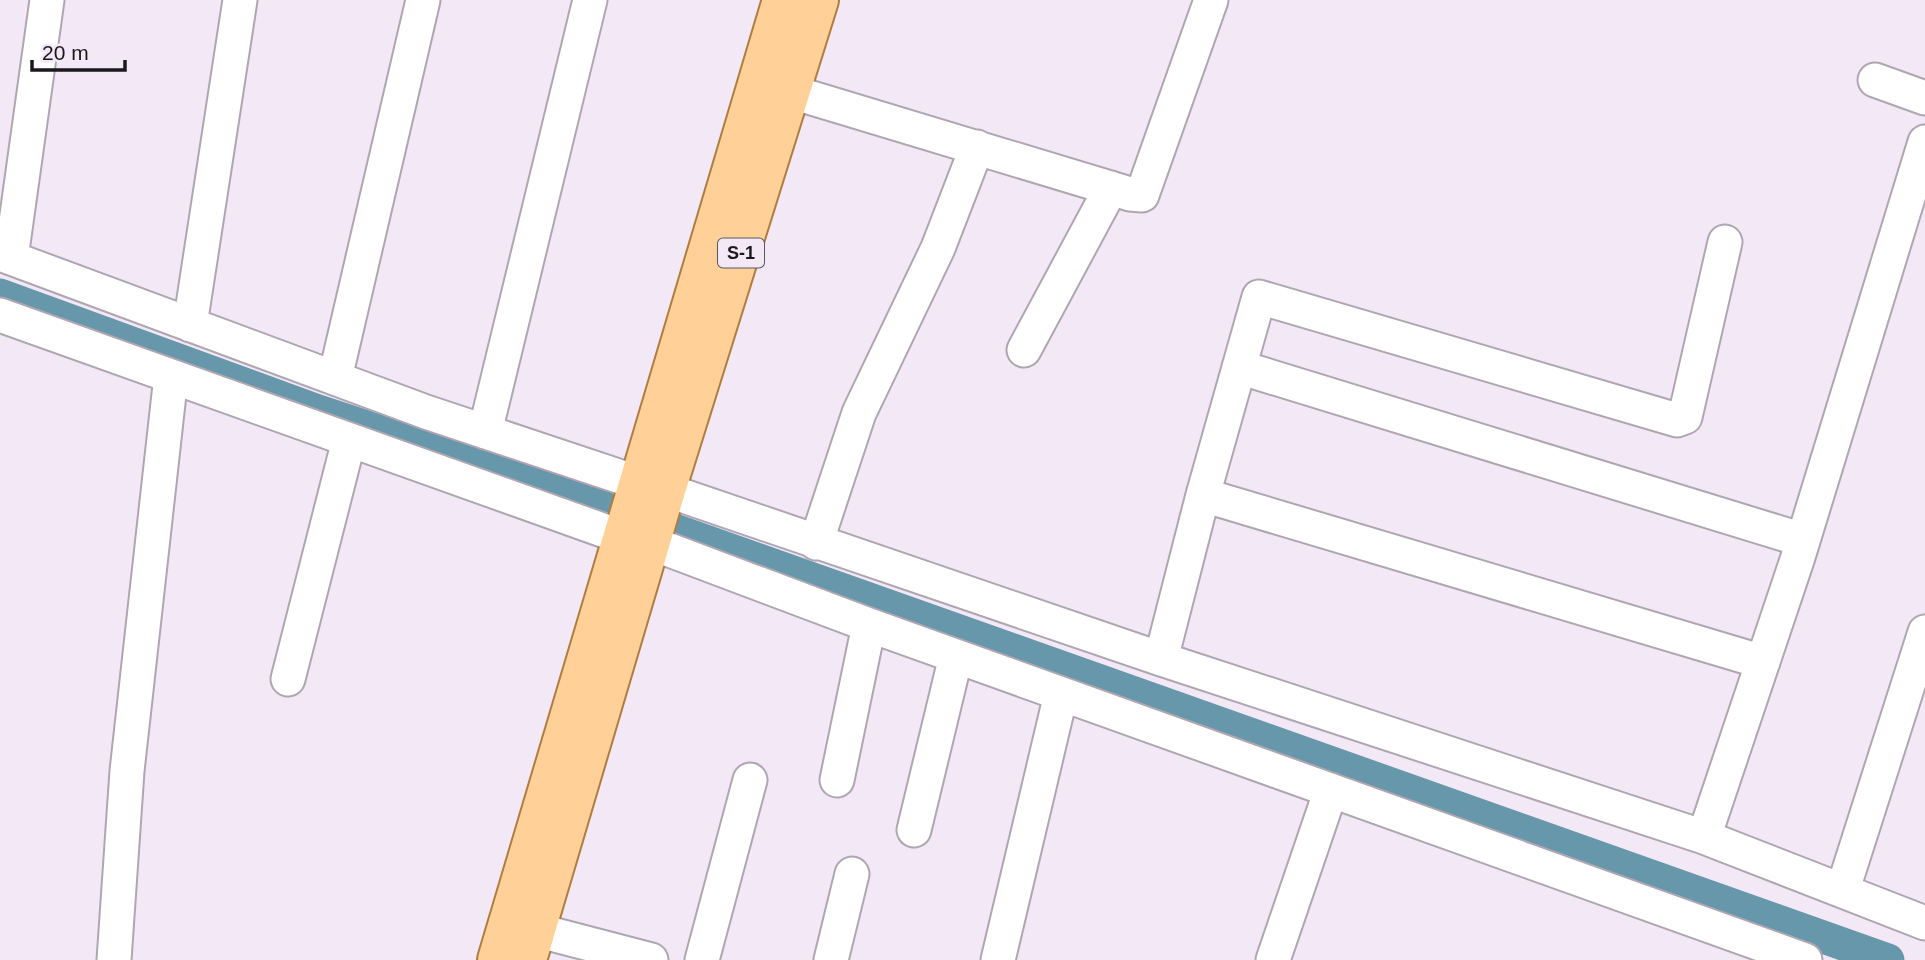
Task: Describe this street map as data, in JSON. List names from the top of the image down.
{
  "streets": {
    "main road": ["S-1"]
  },
  "scale_bar": "20 m"
}
